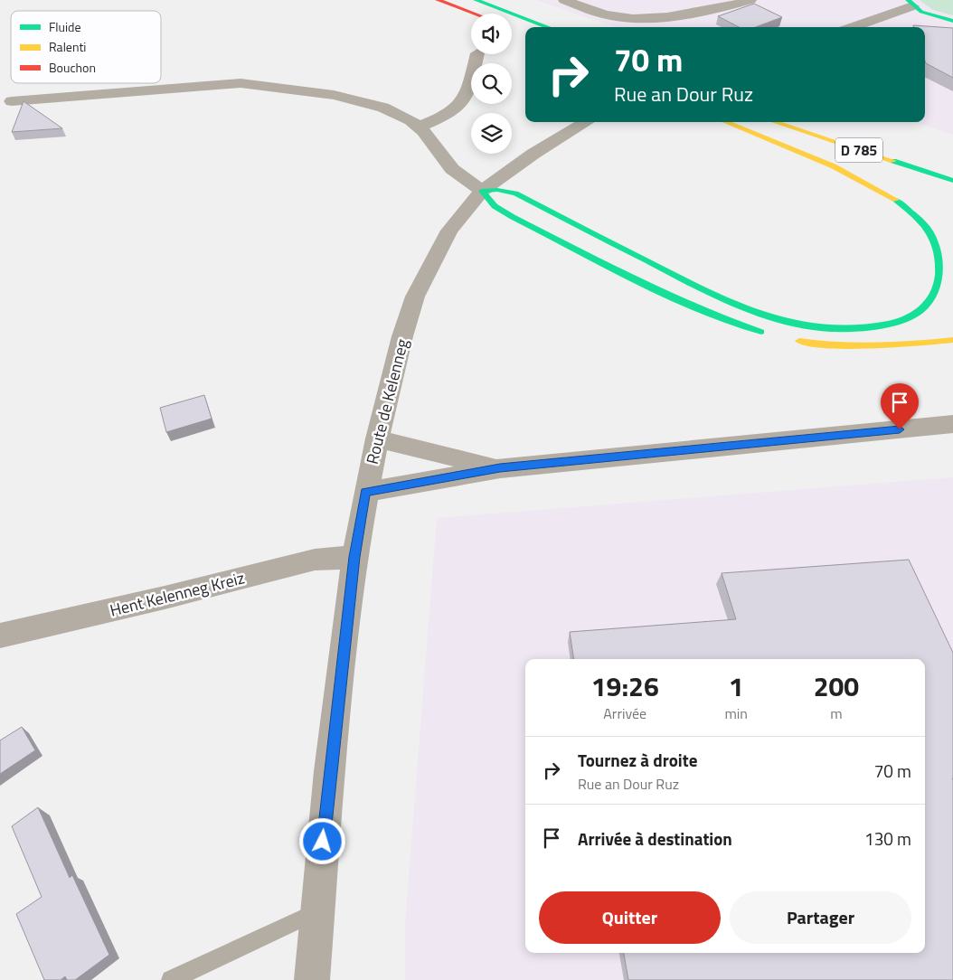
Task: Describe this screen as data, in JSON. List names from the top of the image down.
{
  "streets": {
    "main road": ["D 785"],
    "street": ["Route de Kelenneg", "Hent Kelenneg Kreiz"]
  },
  "crossings": [
    ["Route de Kelenneg", "Hent Kelenneg Kreiz"]
  ],
  "legend": ["Fluide", "Ralenti", "Bouchon"],
  "page": {
    "turn": ["70 m", "Rue an Dour Ruz"],
    "eta": [
      "19:26",
      "Arrivée",
      "1",
      "min",
      "200",
      "m"
    ],
    "list": [
      {
        "name": "Tournez à droite",
        "note": "Rue an Dour Ruz",
        "value": "70 m"
      },
      {
        "name": "Arrivée à destination",
        "value": "130 m"
      }
    ],
    "buttons": ["Quitter", "Partager"]
  }
}
